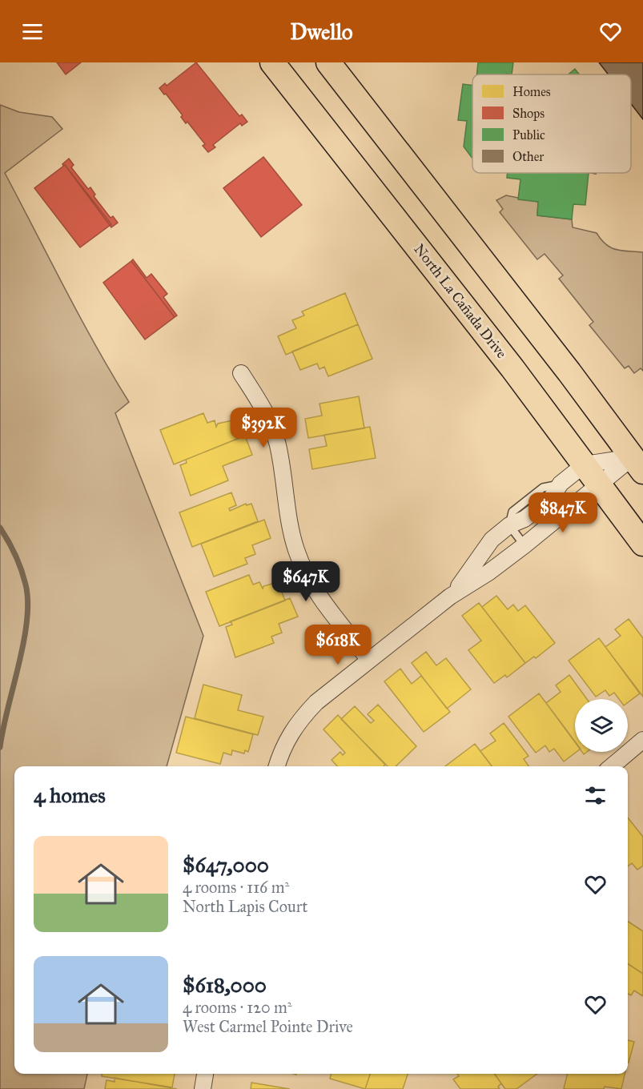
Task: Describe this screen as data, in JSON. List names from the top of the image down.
{
  "streets": {
    "main road": ["North La Cañada Drive"]
  },
  "legend": [
    "Homes",
    "Shops",
    "Public",
    "Other"
  ],
  "page": {
    "header": "Dwello",
    "price": [
      "$392K",
      "$847K",
      "$647K",
      "$618K"
    ],
    "heading": "4 homes",
    "list": [
      {
        "name": "$647,000",
        "note": "4 rooms · 116 m² · North Lapis Court"
      },
      {
        "name": "$618,000",
        "note": "4 rooms · 120 m² · West Carmel Pointe Drive"
      }
    ]
  }
}
